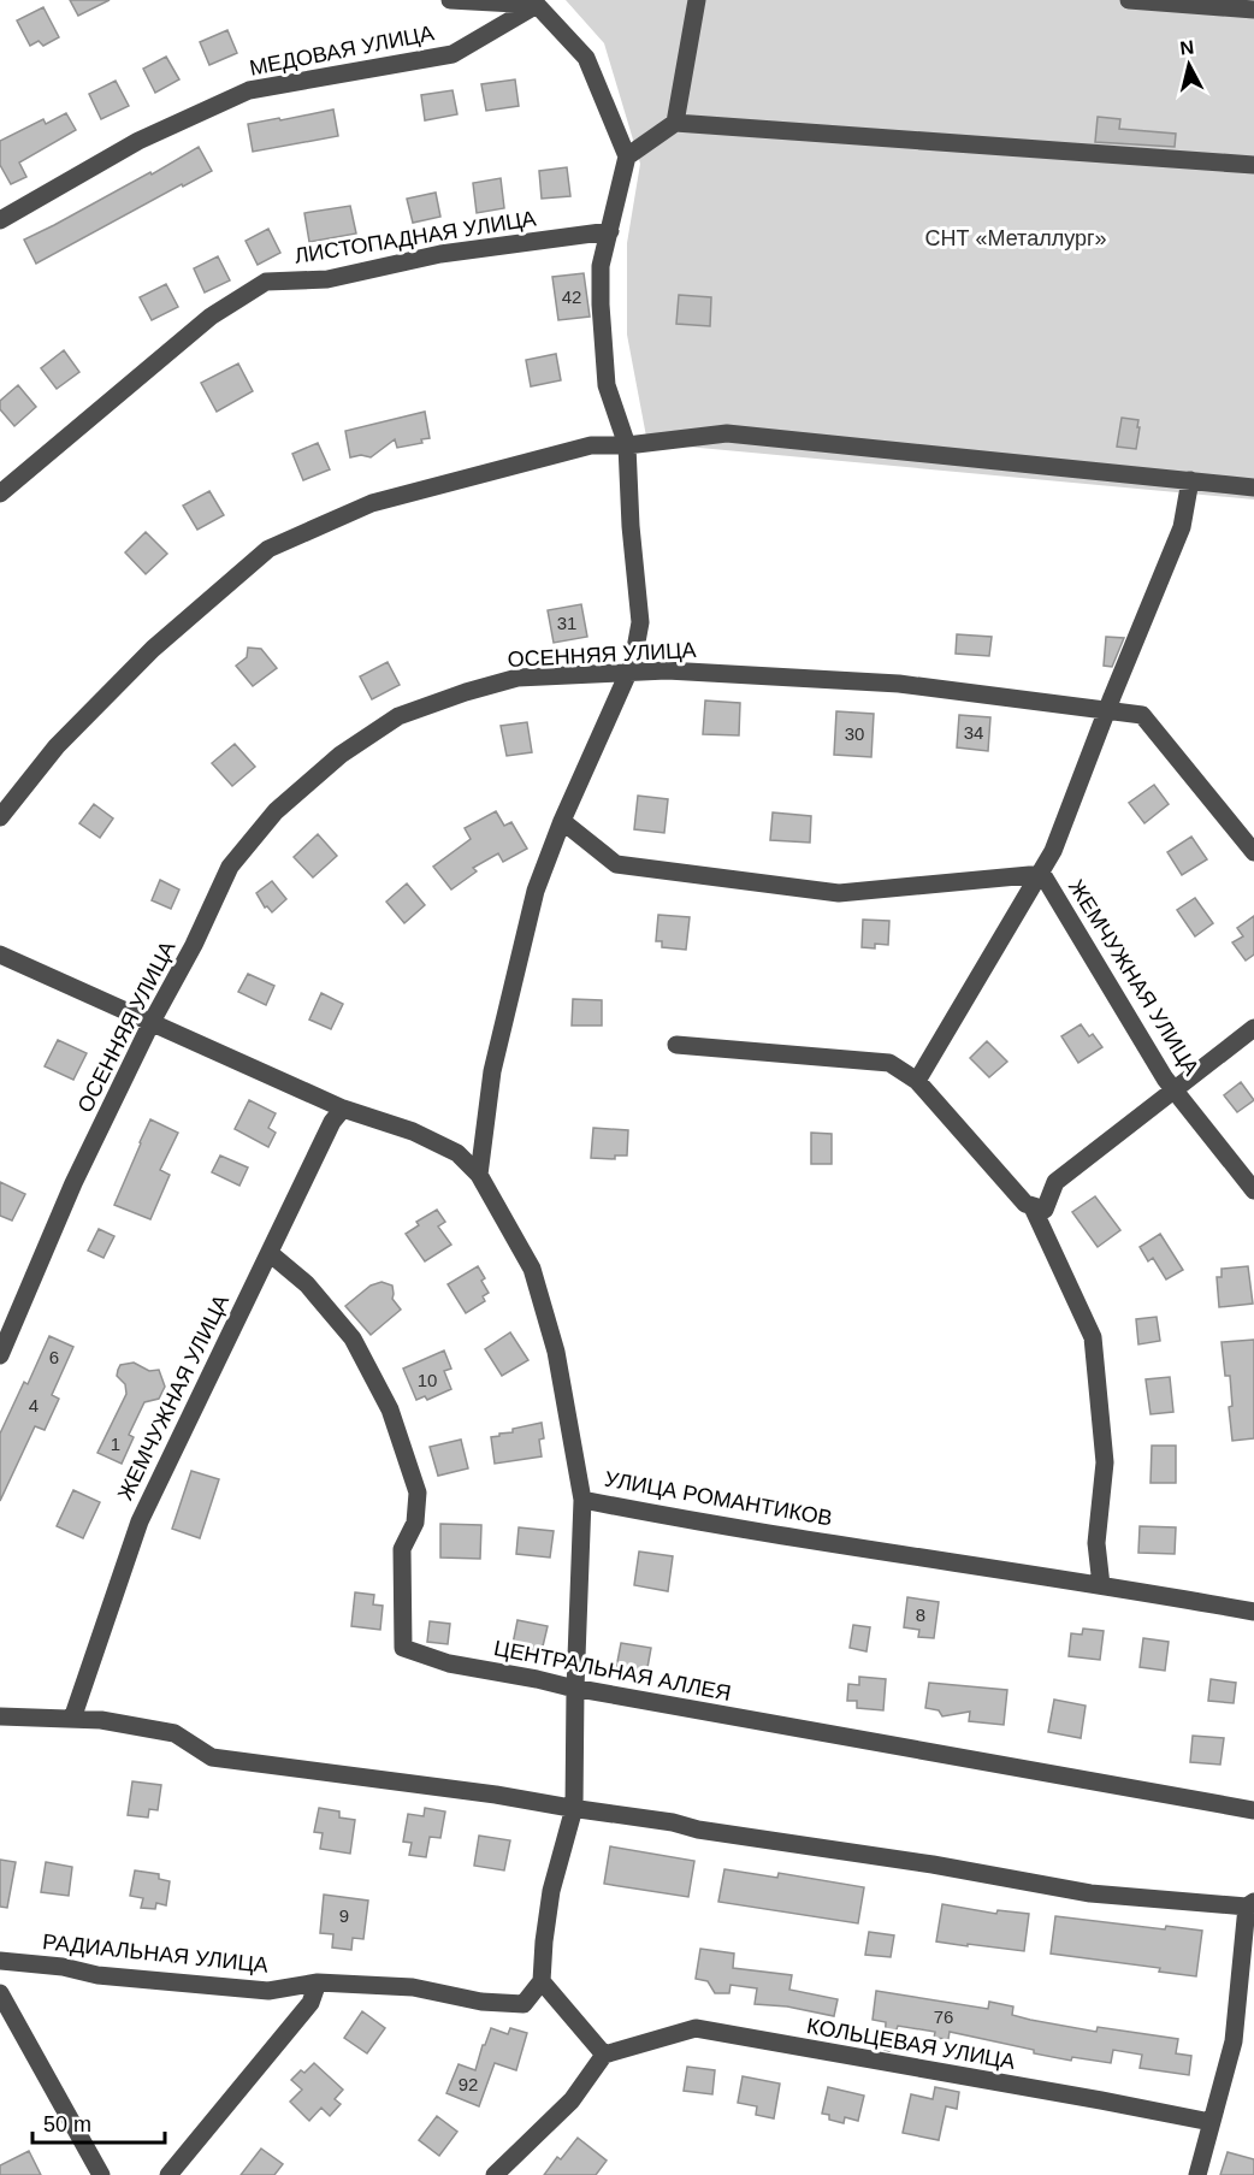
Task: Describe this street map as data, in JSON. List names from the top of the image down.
{
  "streets": {
    "street": [
      "МЕДОВАЯ УЛИЦА",
      "ЛИСТОПАДНАЯ УЛИЦА",
      "ОСЕННЯЯ УЛИЦА",
      "ЖЕМЧУЖНАЯ УЛИЦА",
      "УЛИЦА РОМАНТИКОВ",
      "ЦЕНТРАЛЬНАЯ АЛЛЕЯ",
      "РАДИАЛЬНАЯ УЛИЦА",
      "КОЛЬЦЕВАЯ УЛИЦА"
    ]
  },
  "crossings": [
    ["ЖЕМЧУЖНАЯ УЛИЦА", "ЦЕНТРАЛЬНАЯ АЛЛЕЯ"]
  ],
  "parks": ["СНТ «Металлург»"],
  "house_numbers": [
    "42",
    "31",
    "34",
    "30",
    "6",
    "10",
    "4",
    "1",
    "8",
    "9",
    "76",
    "92"
  ],
  "scale_bar": "50 m",
  "north": "top"
}
